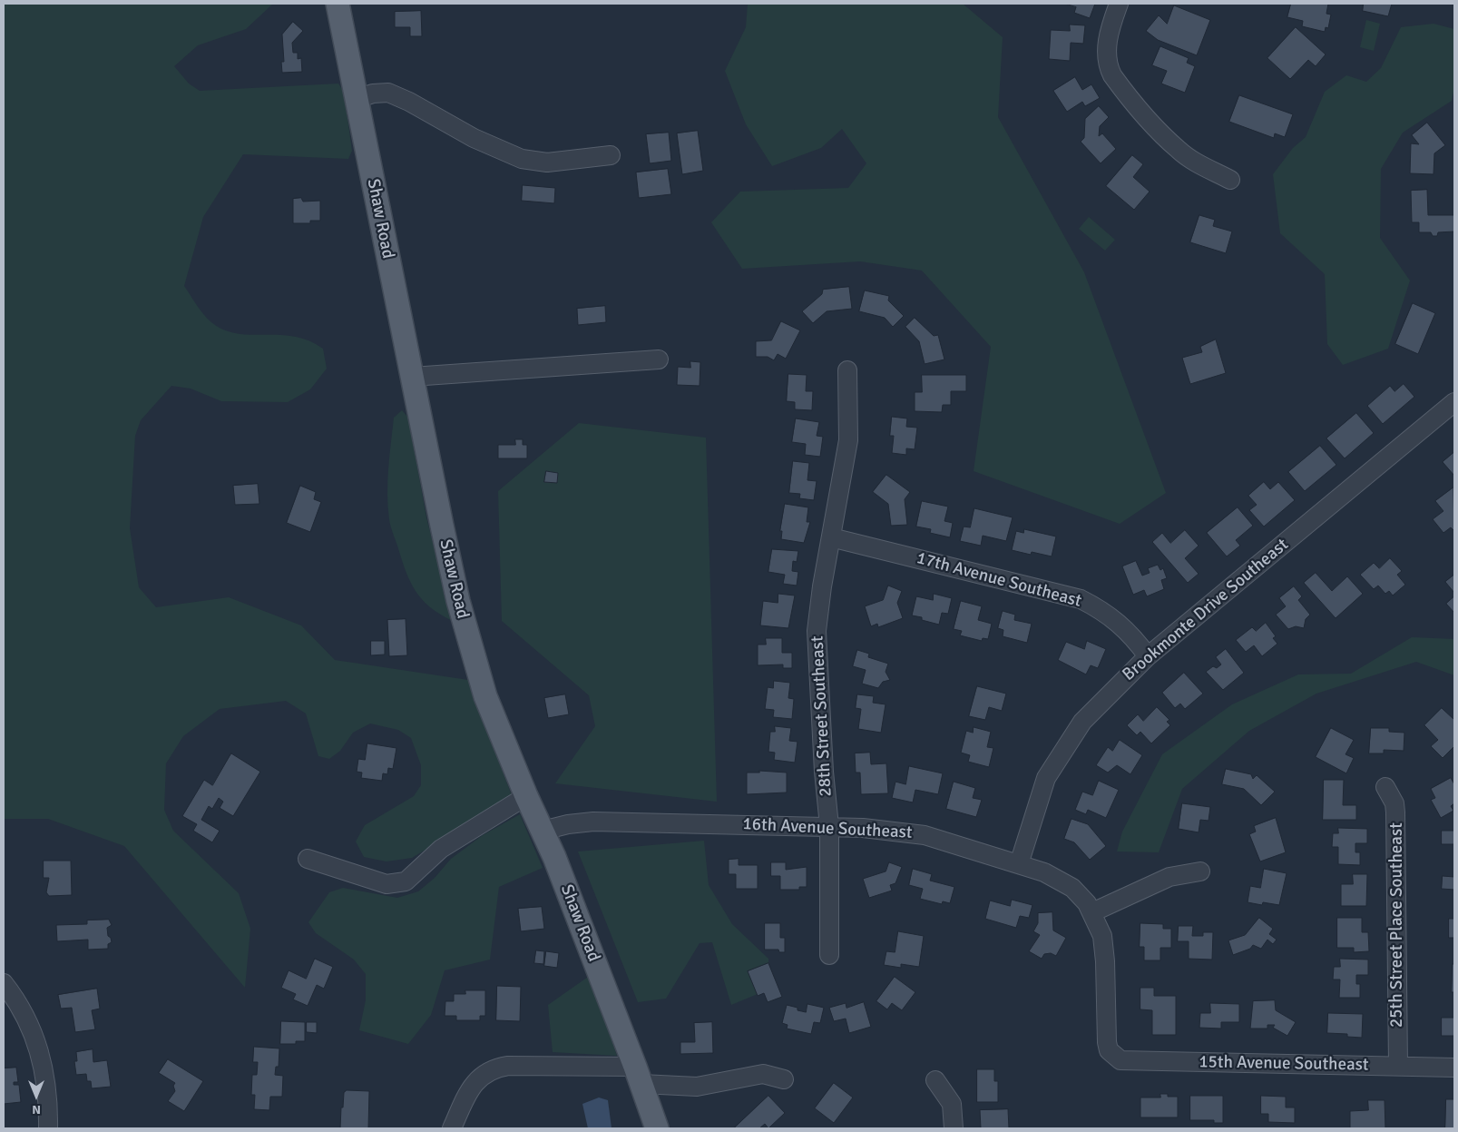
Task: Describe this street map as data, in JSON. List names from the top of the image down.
{
  "streets": {
    "main road": ["Shaw Road"],
    "street": [
      "17th Avenue Southeast",
      "Brookmonte Drive Southeast",
      "28th Street Southeast",
      "16th Avenue Southeast",
      "25th Street Place Southeast",
      "15th Avenue Southeast"
    ]
  },
  "crossings": [
    ["Shaw Road", "16th Avenue Southeast"],
    ["17th Avenue Southeast", "Brookmonte Drive Southeast"],
    ["17th Avenue Southeast", "28th Street Southeast"],
    ["Brookmonte Drive Southeast", "16th Avenue Southeast"],
    ["28th Street Southeast", "16th Avenue Southeast"],
    ["16th Avenue Southeast", "15th Avenue Southeast"],
    ["25th Street Place Southeast", "15th Avenue Southeast"]
  ],
  "north": "bottom"
}
